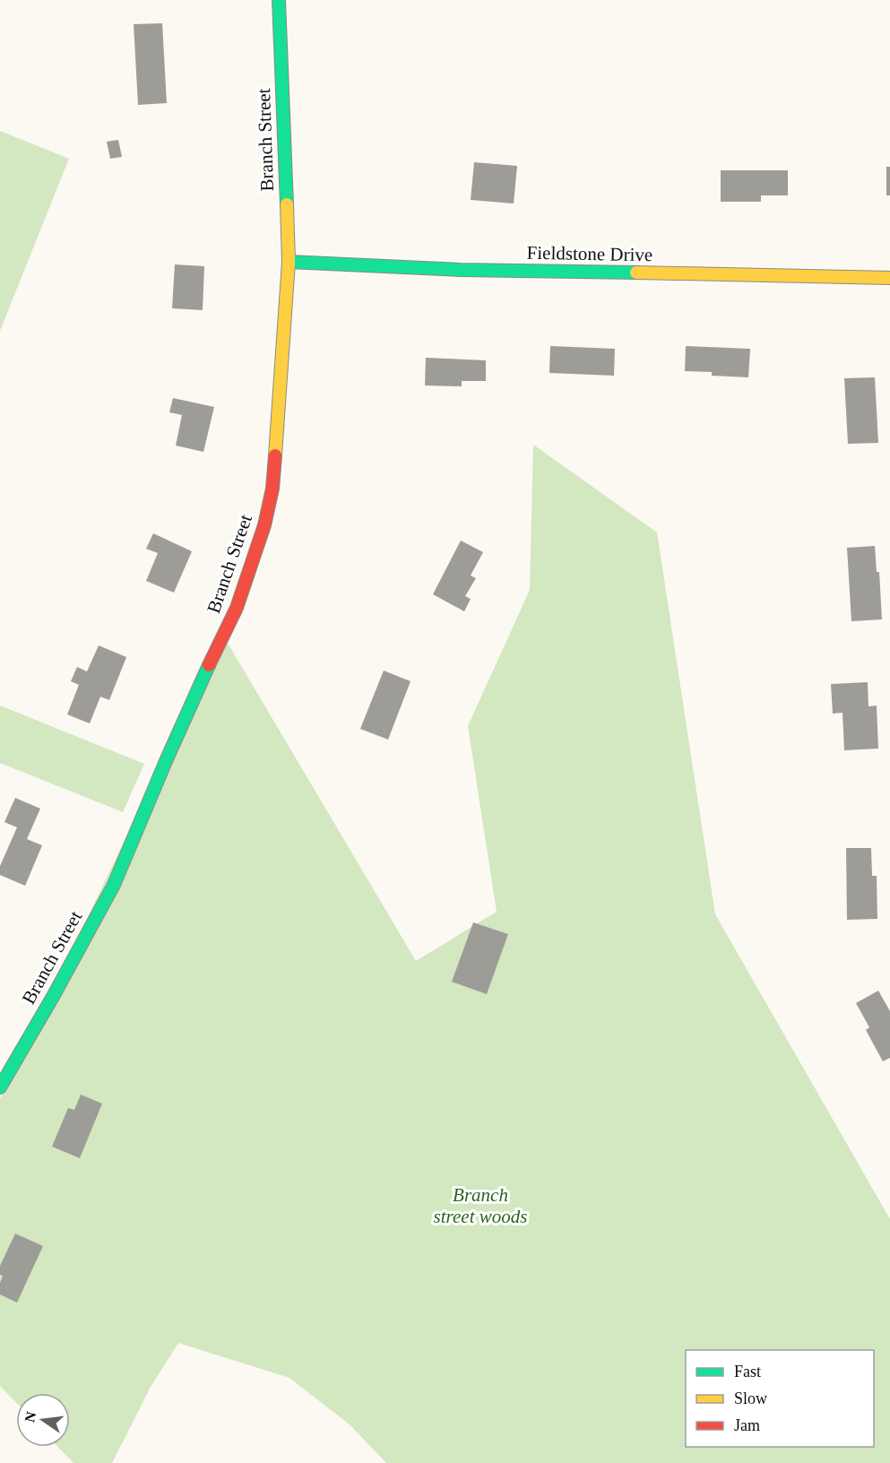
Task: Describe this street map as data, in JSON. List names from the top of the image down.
{
  "streets": {
    "street": ["Branch Street", "Fieldstone Drive"]
  },
  "crossings": [
    ["Branch Street", "Fieldstone Drive"]
  ],
  "parks": ["Branch street woods"],
  "legend": ["Fast", "Slow", "Jam"],
  "north": "left"
}
